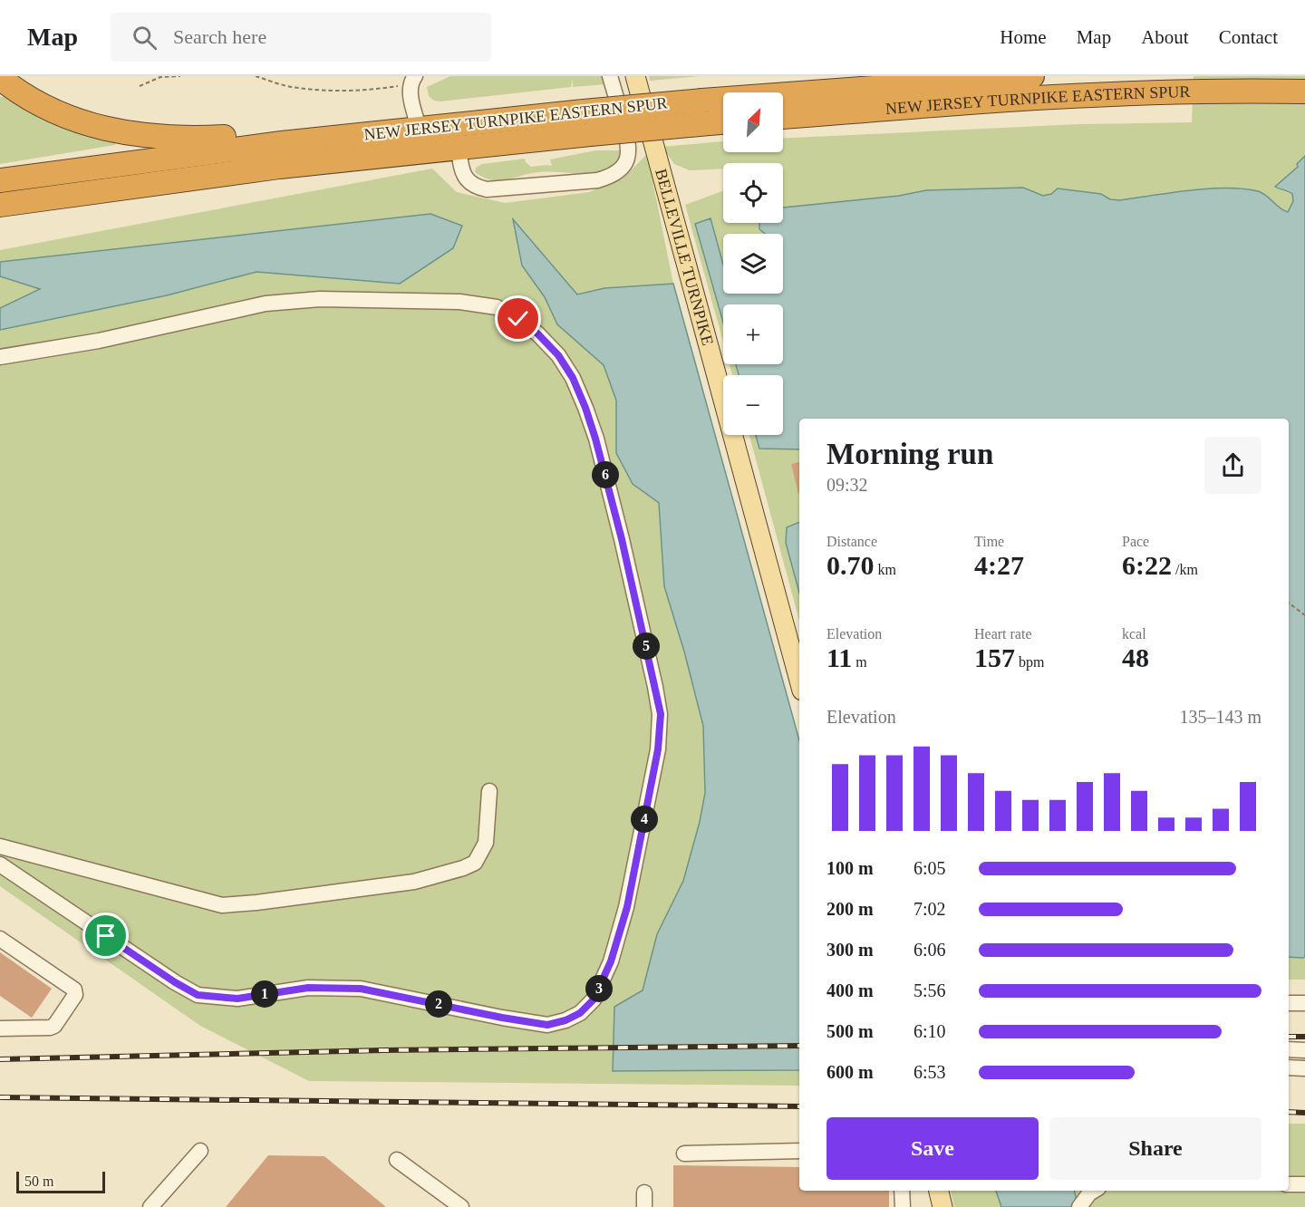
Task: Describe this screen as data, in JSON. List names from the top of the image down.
{
  "streets": {
    "highway": ["NEW JERSEY TURNPIKE EASTERN SPUR"],
    "main road": ["BELLEVILLE TURNPIKE"]
  },
  "scale_bar": "50 m",
  "north": "top right",
  "page": {
    "header": "Map",
    "search": "Search here",
    "nav": [
      "Home",
      "Map",
      "About",
      "Contact"
    ],
    "map_buttons": ["+", "−"],
    "heading": ["Morning run", "09:32"],
    "pins": [
      "6",
      "5",
      "4",
      "3",
      "1",
      "2"
    ],
    "stats": [
      ["Distance", "0.70 km"],
      ["Time", "4:27"],
      ["Pace", "6:22 /km"],
      ["Elevation", "11 m"],
      ["Heart rate", "157 bpm"],
      ["kcal", "48"]
    ],
    "chart": ["Elevation", "135–143 m"],
    "list": [
      {
        "name": "100 m",
        "note": "6:05"
      },
      {
        "name": "200 m",
        "note": "7:02"
      },
      {
        "name": "300 m",
        "note": "6:06"
      },
      {
        "name": "400 m",
        "note": "5:56"
      },
      {
        "name": "500 m",
        "note": "6:10"
      },
      {
        "name": "600 m",
        "note": "6:53"
      }
    ],
    "buttons": ["Save", "Share"],
    "scale": "50 m"
  }
}
